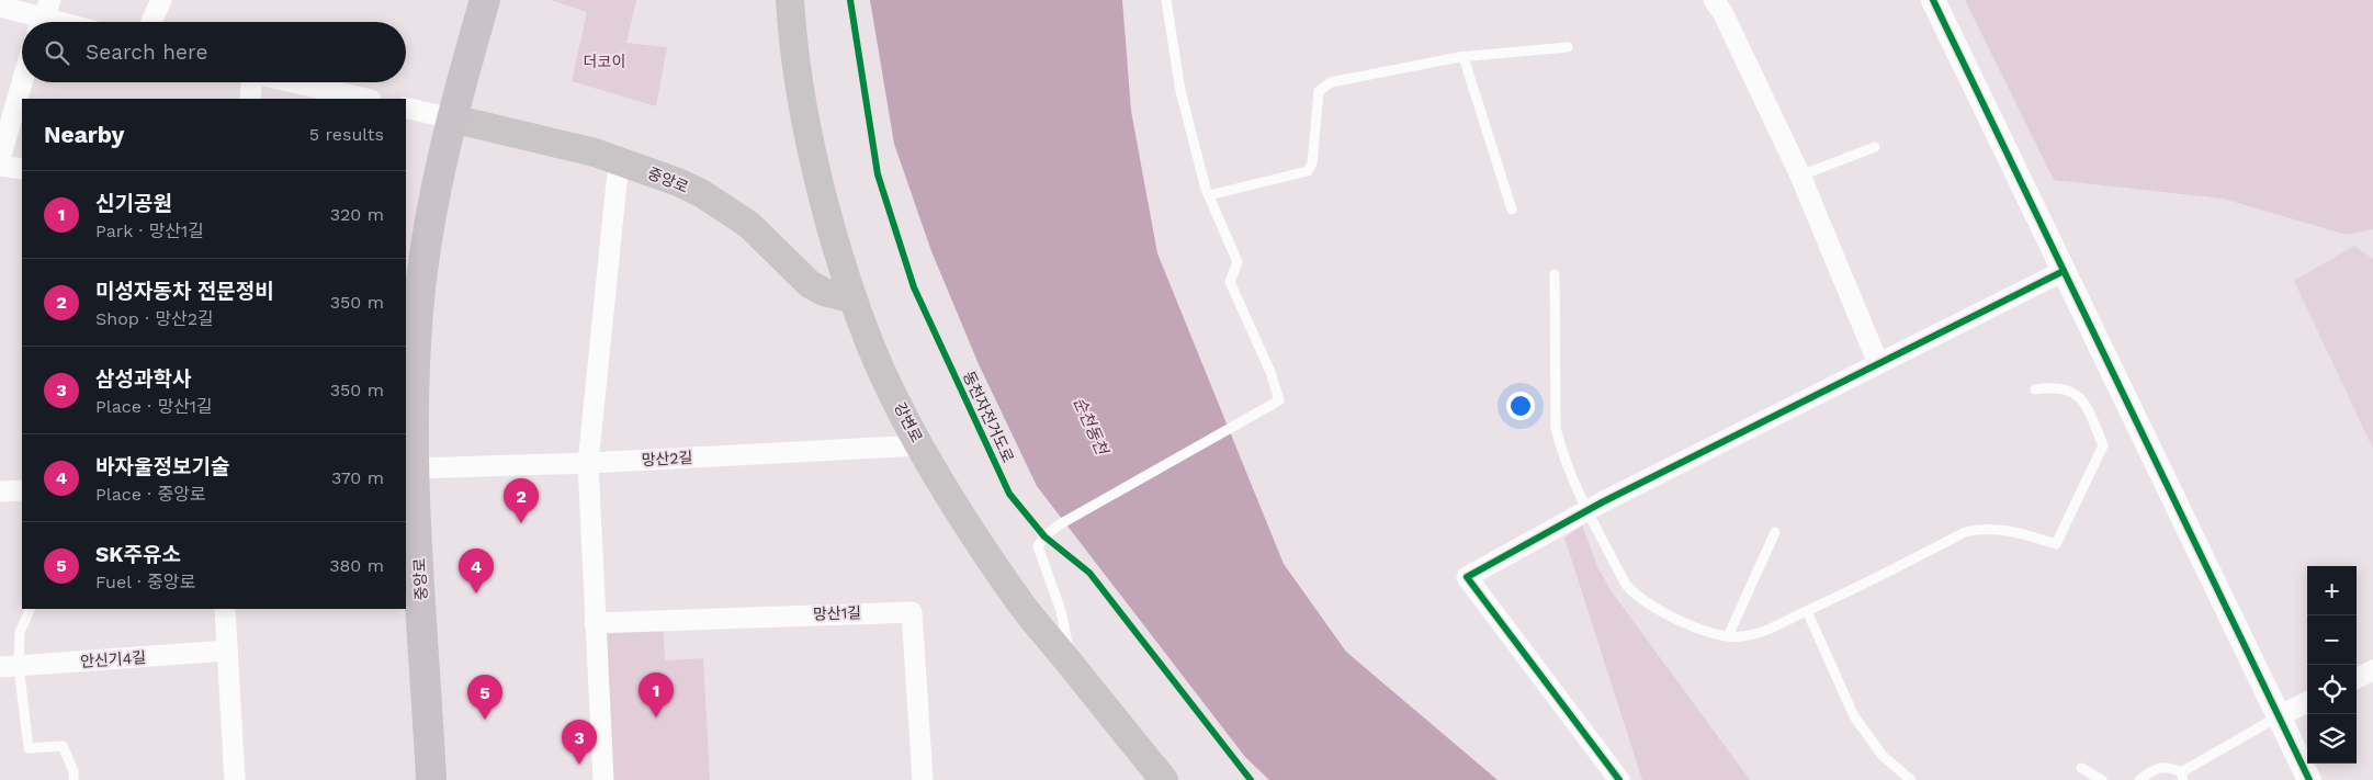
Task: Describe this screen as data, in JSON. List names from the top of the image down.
{
  "streets": {
    "main road": ["중앙로", "강변로"],
    "street": ["망산2길", "망산1길", "안신기4길"],
    "cycle path": ["동천자전거도로"]
  },
  "crossings": [
    ["중앙로", "강변로"],
    ["중앙로", "망산2길"],
    ["강변로", "망산2길"]
  ],
  "water": ["순천동천"],
  "parks": ["더코이"],
  "page": {
    "search": "Search here",
    "heading": ["Nearby", "5 results"],
    "list": [
      {
        "mark": "1",
        "name": "신기공원",
        "note": "Park · 망산1길",
        "value": "320 m"
      },
      {
        "mark": "2",
        "name": "미성자동차 전문정비",
        "note": "Shop · 망산2길",
        "value": "350 m"
      },
      {
        "mark": "3",
        "name": "삼성과학사",
        "note": "Place · 망산1길",
        "value": "350 m"
      },
      {
        "mark": "4",
        "name": "바자울정보기술",
        "note": "Place · 중앙로",
        "value": "370 m"
      },
      {
        "mark": "5",
        "name": "SK주유소",
        "note": "Fuel · 중앙로",
        "value": "380 m"
      }
    ],
    "pins": [
      "2",
      "4",
      "1",
      "5",
      "3"
    ],
    "map_buttons": ["+", "−"]
  }
}
